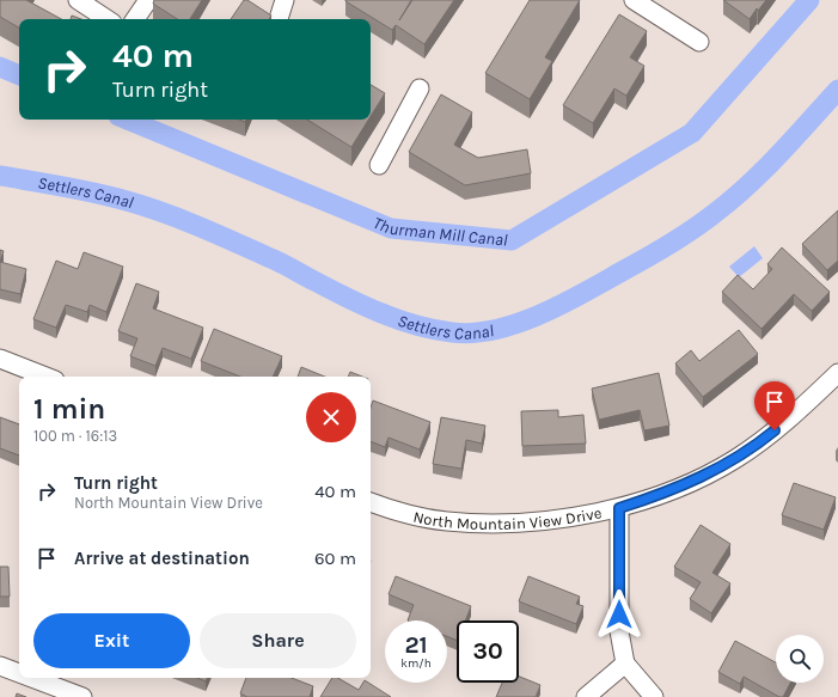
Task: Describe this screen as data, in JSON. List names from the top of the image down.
{
  "streets": {
    "street": ["North Mountain View Drive"]
  },
  "water": ["Settlers Canal", "Thurman Mill Canal"],
  "page": {
    "turn": ["40 m", "Turn right"],
    "heading": ["1 min", "100 m · 16:13"],
    "list": [
      {
        "name": "Turn right",
        "note": "North Mountain View Drive",
        "value": "40 m"
      },
      {
        "name": "Arrive at destination",
        "value": "60 m"
      }
    ],
    "buttons": ["Exit", "Share"],
    "speed": "21 km/h",
    "limit": "30"
  }
}
